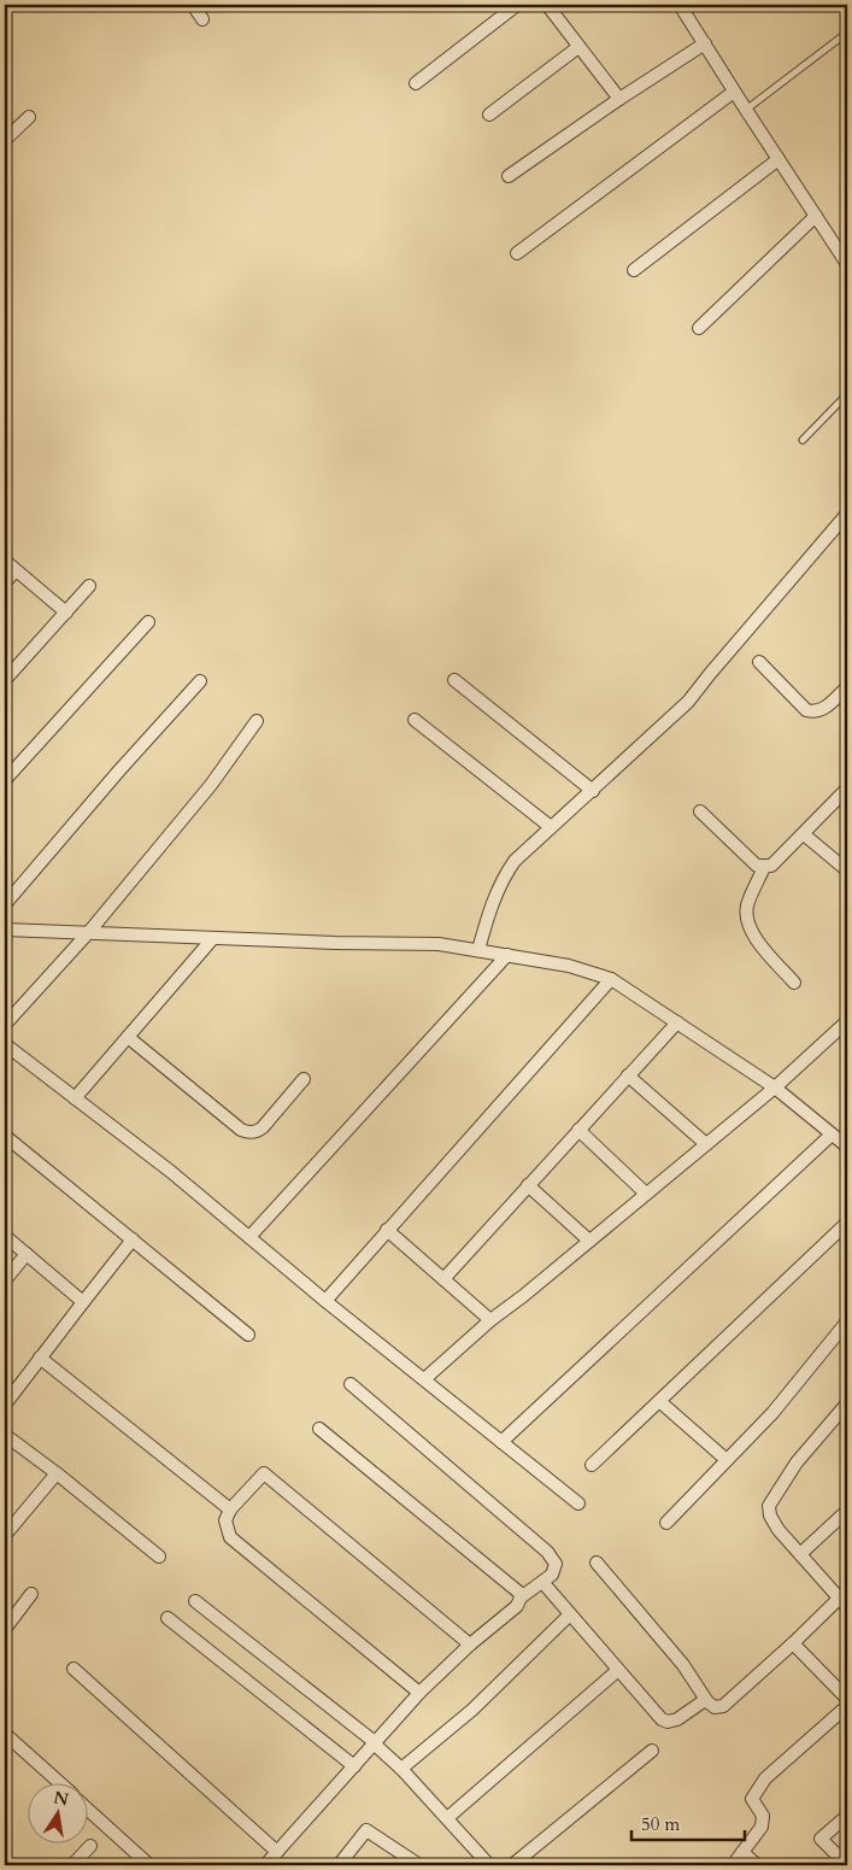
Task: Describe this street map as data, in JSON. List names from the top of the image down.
{
  "scale_bar": "50 m",
  "north": "top"
}
